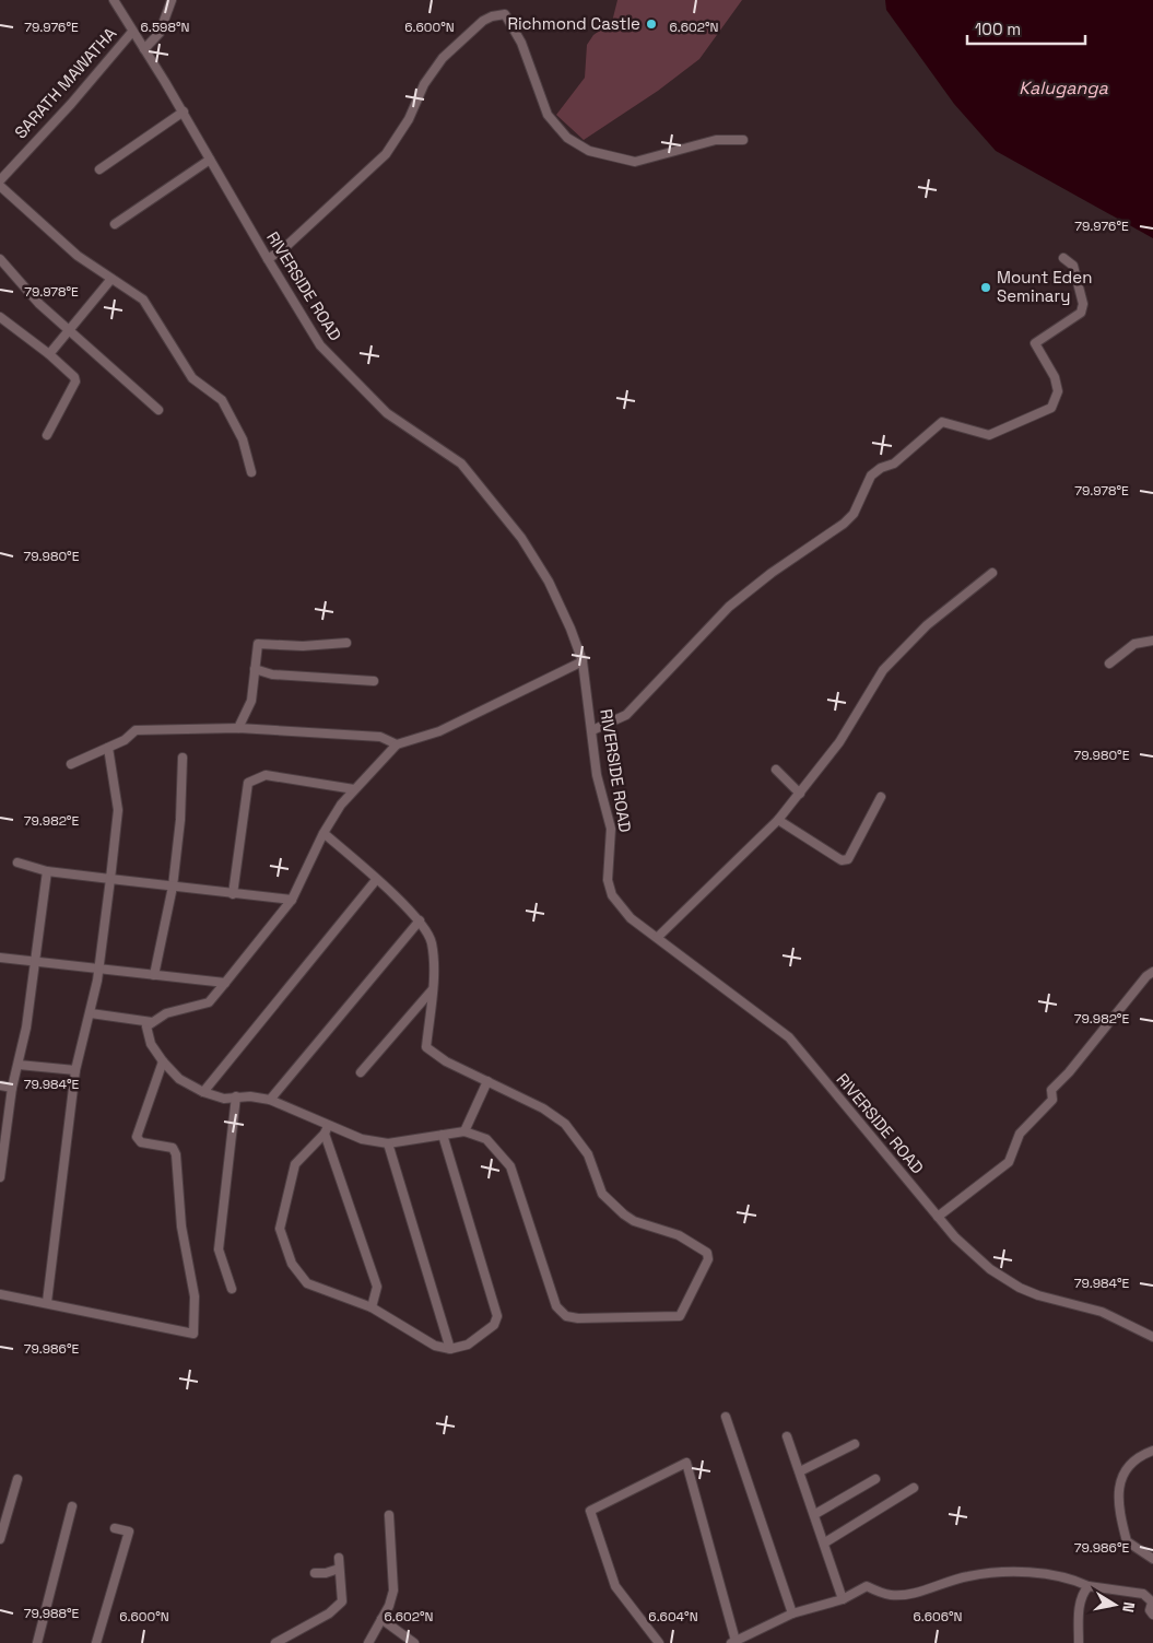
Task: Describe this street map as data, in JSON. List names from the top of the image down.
{
  "streets": {
    "street": ["SARATH MAWATHA", "RIVERSIDE ROAD"]
  },
  "crossings": [
    ["SARATH MAWATHA", "RIVERSIDE ROAD"]
  ],
  "water": ["Kaluganga"],
  "places": ["Richmond Castle", "Mount Eden Seminary"],
  "scale_bar": "100 m",
  "north": "right",
  "coordinates": [
    "6.600°N",
    "6.602°N",
    "6.598°N",
    "79.976°E",
    "79.978°E",
    "79.980°E",
    "79.982°E",
    "79.984°E",
    "79.986°E",
    "79.988°E",
    "6.604°N",
    "6.606°N"
  ]
}
